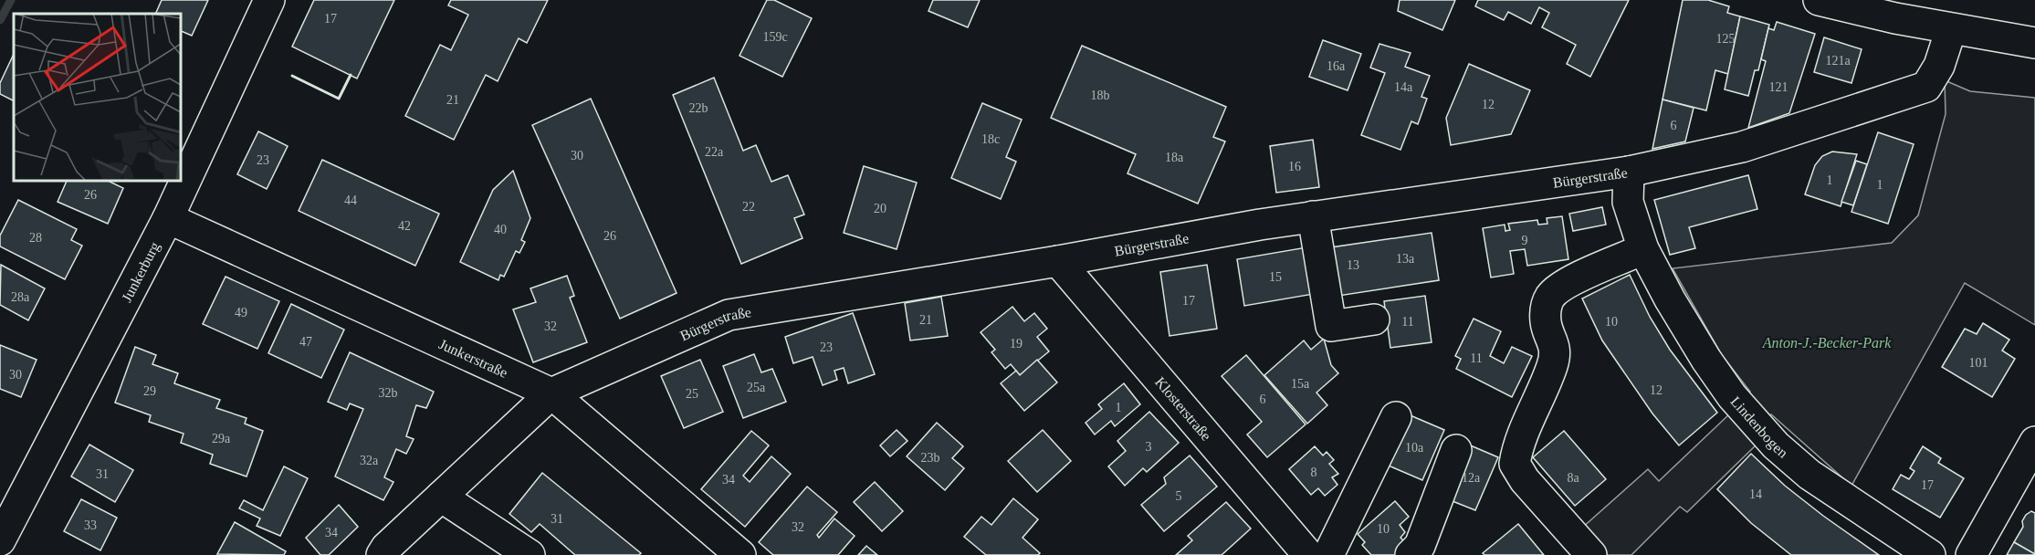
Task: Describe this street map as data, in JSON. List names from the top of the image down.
{
  "streets": {
    "street": [
      "Bürgerstraße",
      "Junkerburg",
      "Junkerstraße",
      "Klosterstraße",
      "Lindenbogen"
    ]
  },
  "crossings": [
    ["Bürgerstraße", "Junkerstraße"],
    ["Bürgerstraße", "Klosterstraße"],
    ["Bürgerstraße", "Lindenbogen"],
    ["Junkerburg", "Junkerstraße"]
  ],
  "parks": ["Anton-J.-Becker-Park"],
  "house_numbers": [
    "17",
    "159c",
    "125",
    "121a",
    "16a",
    "14a",
    "121",
    "18b",
    "21",
    "12",
    "22b",
    "6",
    "18c",
    "22a",
    "30",
    "18a",
    "23",
    "16",
    "1",
    "1",
    "26",
    "44",
    "22",
    "20",
    "42",
    "40",
    "26",
    "28",
    "9",
    "13a",
    "13",
    "15",
    "28a",
    "17",
    "49",
    "21",
    "11",
    "10",
    "32",
    "47",
    "19",
    "23",
    "11",
    "101",
    "30",
    "15a",
    "25a",
    "12",
    "29",
    "32b",
    "25",
    "6",
    "1",
    "29a",
    "3",
    "10a",
    "23b",
    "32a",
    "8",
    "31",
    "12a",
    "8a",
    "34",
    "17",
    "14",
    "5",
    "31",
    "33",
    "32",
    "10",
    "34"
  ]
}
